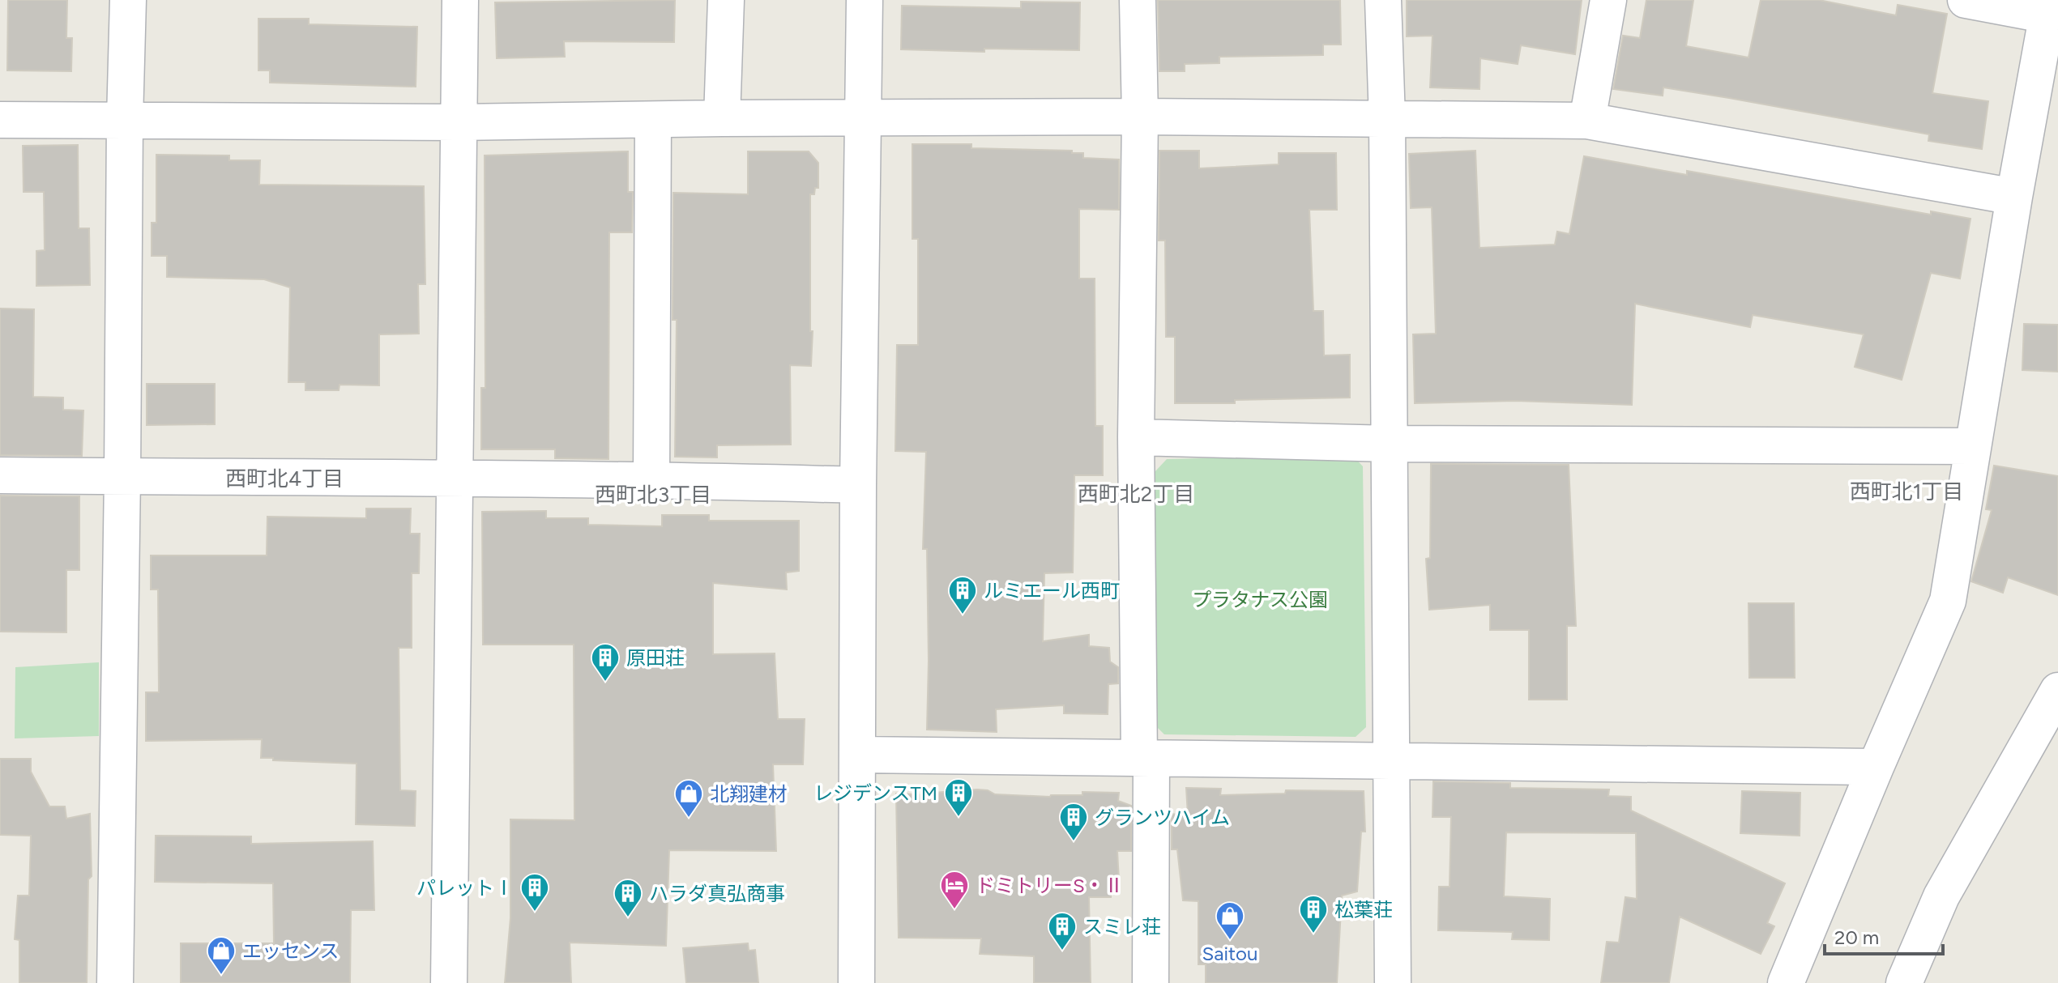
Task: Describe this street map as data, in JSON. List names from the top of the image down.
{
  "districts": [
    "西町北4丁目",
    "西町北1丁目",
    "西町北2丁目",
    "西町北3丁目"
  ],
  "parks": ["プラタナス公園"],
  "places": {
    "building": [
      "ルミエール西町",
      "原田荘",
      "レジデンスTM",
      "グランツハイム",
      "パレットⅠ",
      "ハラダ真弘商事",
      "松葉荘",
      "スミレ荘"
    ],
    "shop": ["北翔建材", "Saitou", "エッセンス"],
    "hotel": ["ドミトリーS・Ⅱ"]
  },
  "scale_bar": "20 m"
}
